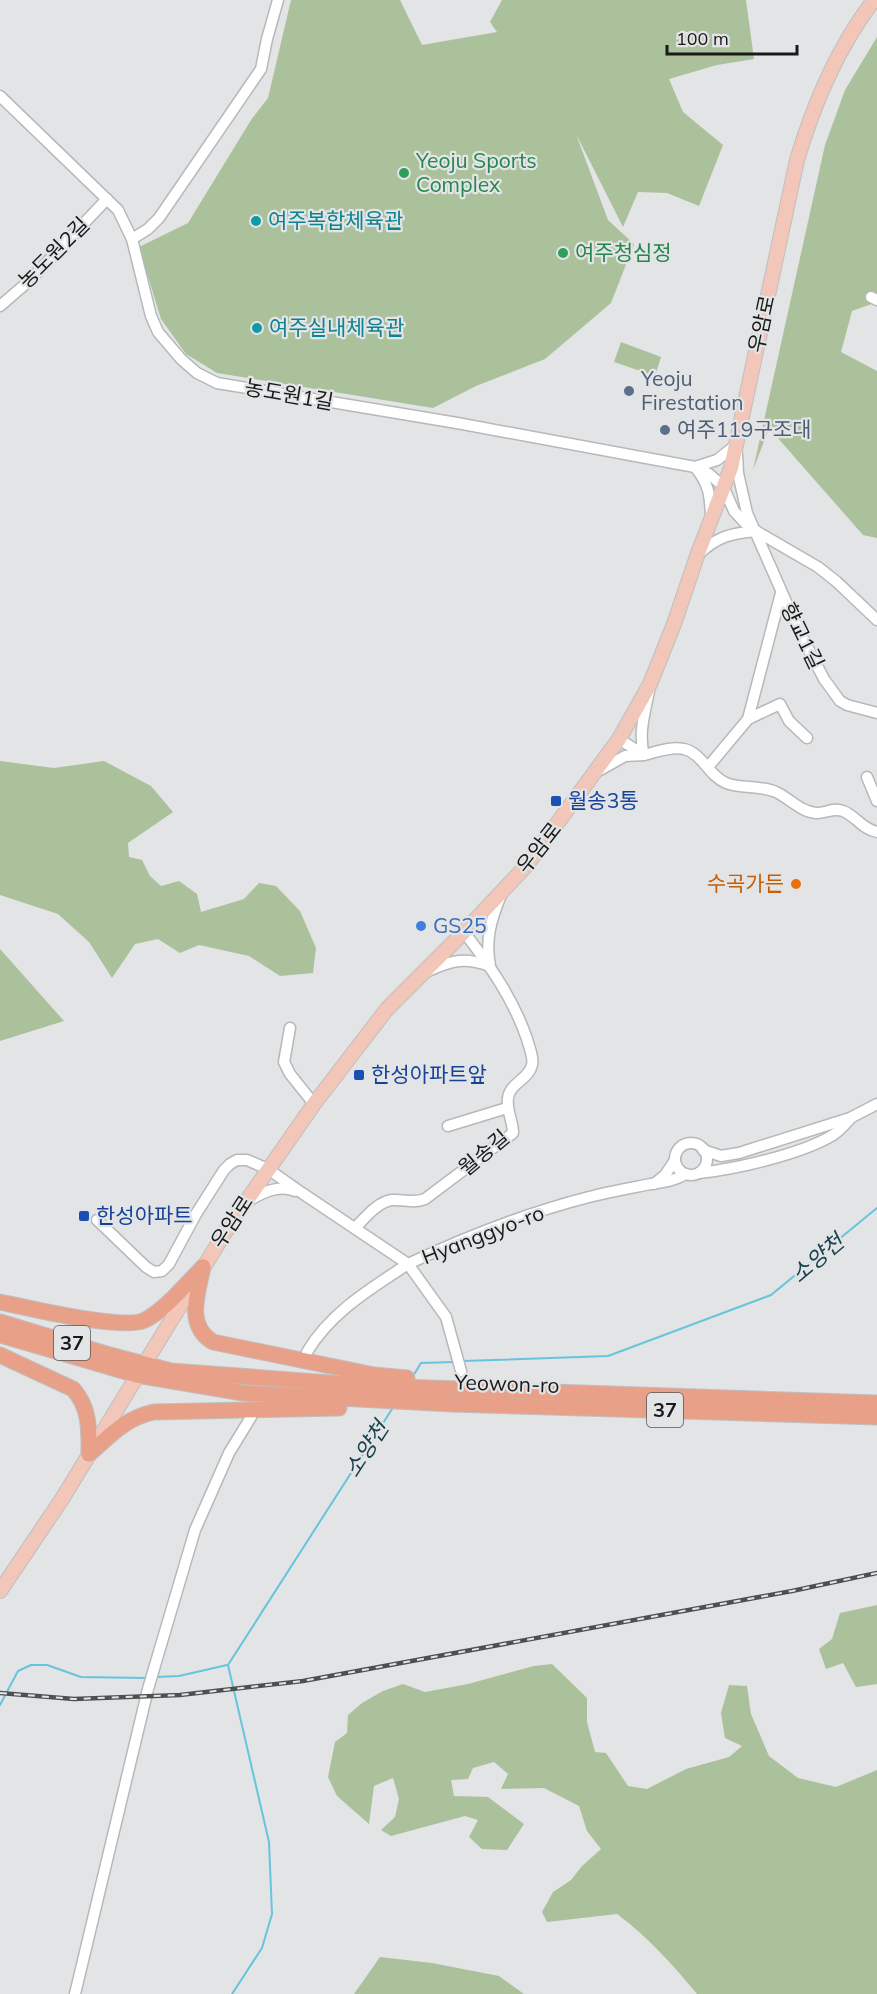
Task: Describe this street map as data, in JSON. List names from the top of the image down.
{
  "streets": {
    "highway": ["37", "Yeowon-ro"],
    "main road": ["우암로"],
    "street": [
      "농도원2길",
      "농도원1길",
      "향교1길",
      "월송길",
      "Hyanggyo-ro"
    ]
  },
  "crossings": [
    ["농도원2길", "농도원1길"],
    ["우암로", "농도원1길"],
    ["우암로", "향교1길"],
    ["우암로", "월송길"],
    ["우암로", "Hyanggyo-ro"],
    ["우암로", "37"],
    ["우암로", "Yeowon-ro"],
    ["농도원1길", "향교1길"],
    ["월송길", "Hyanggyo-ro"],
    ["37", "Yeowon-ro"]
  ],
  "water": ["소양천"],
  "places": {
    "other": [
      "Yeoju Sports Complex",
      "여주복합체육관",
      "여주청심정",
      "여주실내체육관",
      "Yeoju Firestation",
      "여주119구조대",
      "수곡가든",
      "GS25"
    ],
    "transit": ["월송3통", "한성아파트앞", "한성아파트"]
  },
  "scale_bar": "100 m"
}
